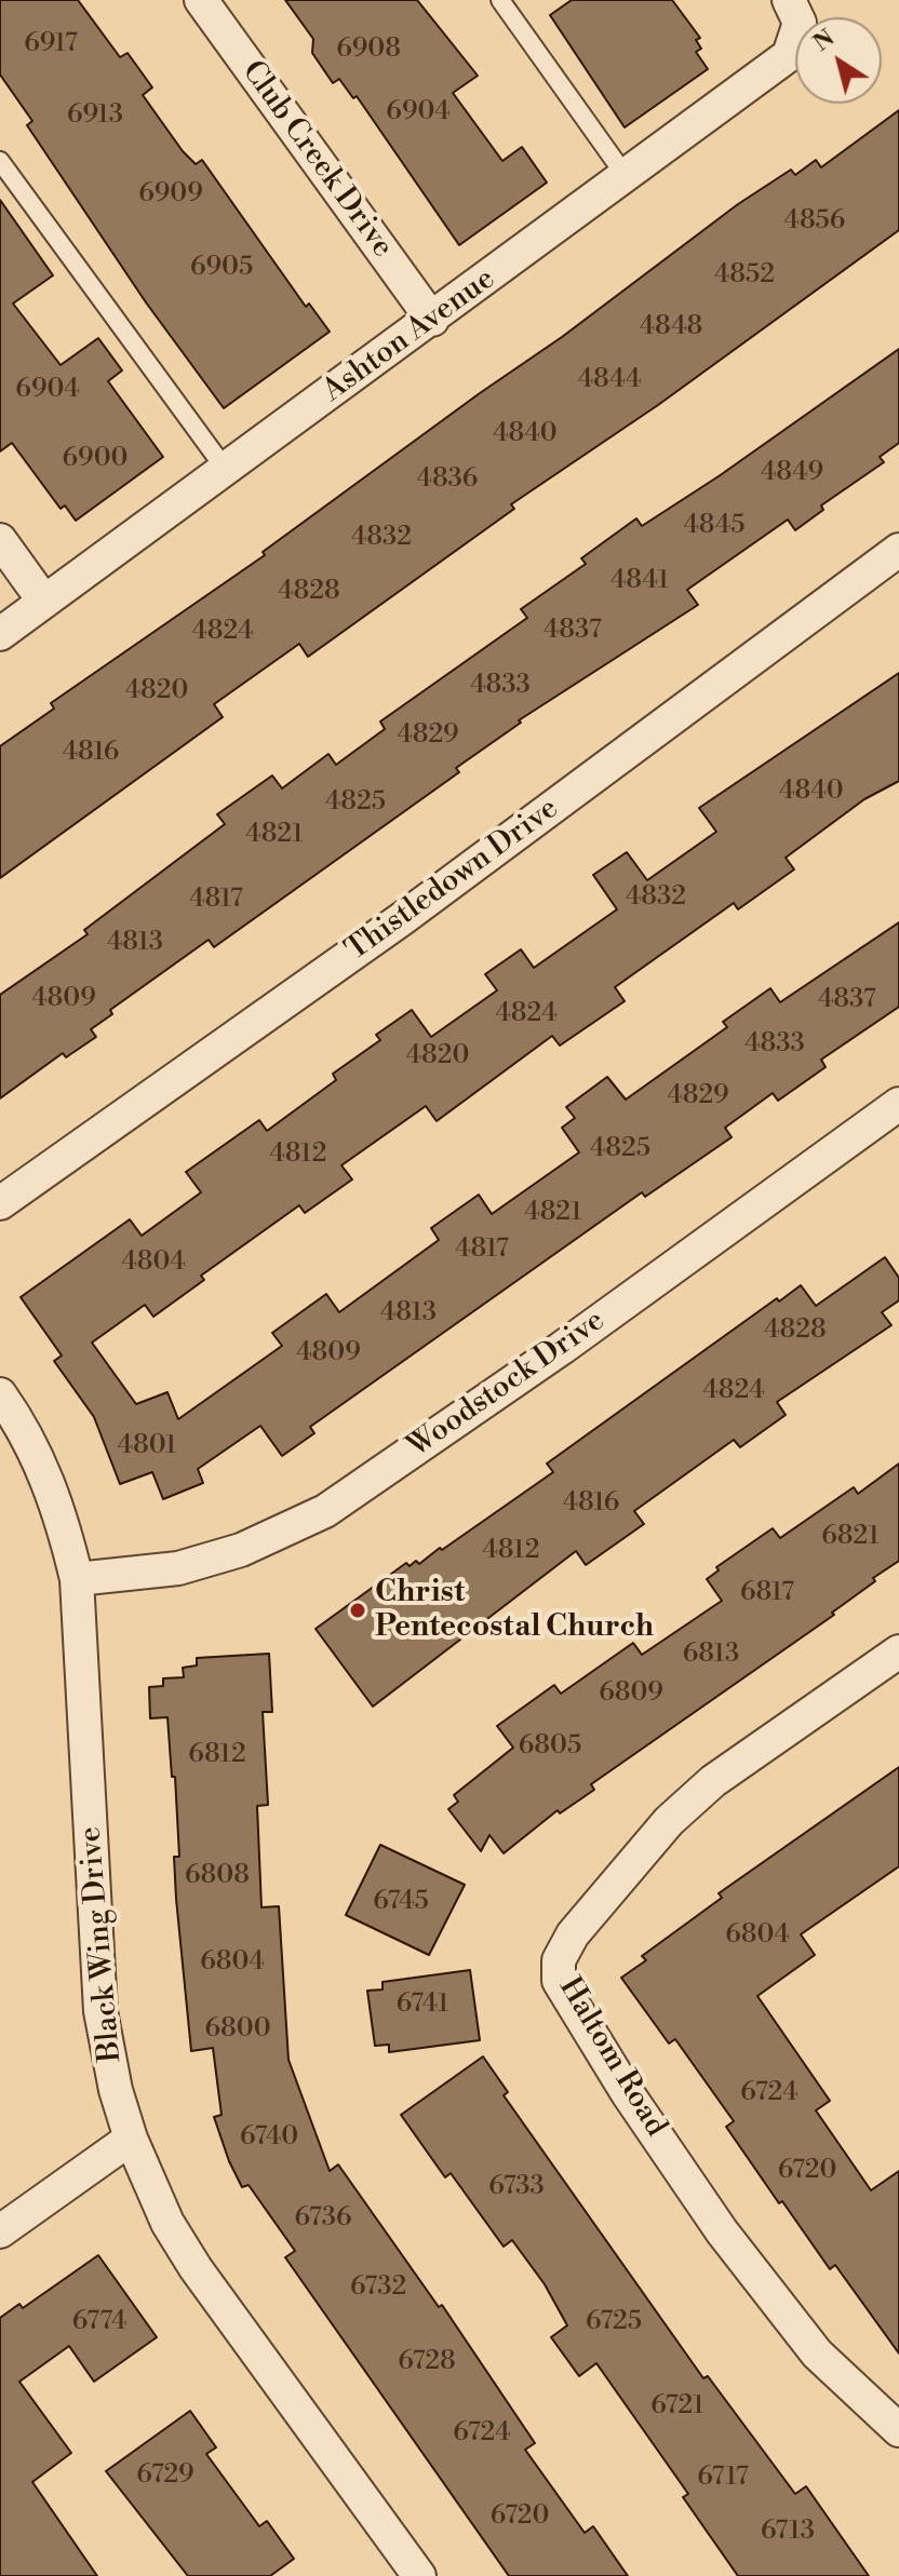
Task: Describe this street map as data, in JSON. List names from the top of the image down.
{
  "streets": {
    "street": [
      "Club Creek Drive",
      "Ashton Avenue",
      "Thistledown Drive",
      "Woodstock Drive",
      "Black Wing Drive",
      "Haltom Road"
    ]
  },
  "crossings": [
    ["Club Creek Drive", "Ashton Avenue"],
    ["Woodstock Drive", "Black Wing Drive"]
  ],
  "places": ["Christ Pentecostal Church"],
  "house_numbers": [
    "6917",
    "6908",
    "6904",
    "6913",
    "6909",
    "4856",
    "6905",
    "4852",
    "4848",
    "4844",
    "6904",
    "4840",
    "6900",
    "4849",
    "4836",
    "4845",
    "4832",
    "4841",
    "4828",
    "4837",
    "4824",
    "4833",
    "4820",
    "4829",
    "4816",
    "4840",
    "4825",
    "4821",
    "4832",
    "4817",
    "4813",
    "4809",
    "4837",
    "4824",
    "4833",
    "4820",
    "4829",
    "4825",
    "4812",
    "4821",
    "4817",
    "4804",
    "4813",
    "4828",
    "4809",
    "4824",
    "4801",
    "4816",
    "6821",
    "4812",
    "6817",
    "6813",
    "6809",
    "6805",
    "6812",
    "6808",
    "6745",
    "6804",
    "6804",
    "6741",
    "6800",
    "6724",
    "6740",
    "6720",
    "6733",
    "6736",
    "6732",
    "6774",
    "6725",
    "6728",
    "6721",
    "6724",
    "6729",
    "6717",
    "6720",
    "6713"
  ],
  "north": "top left"
}
